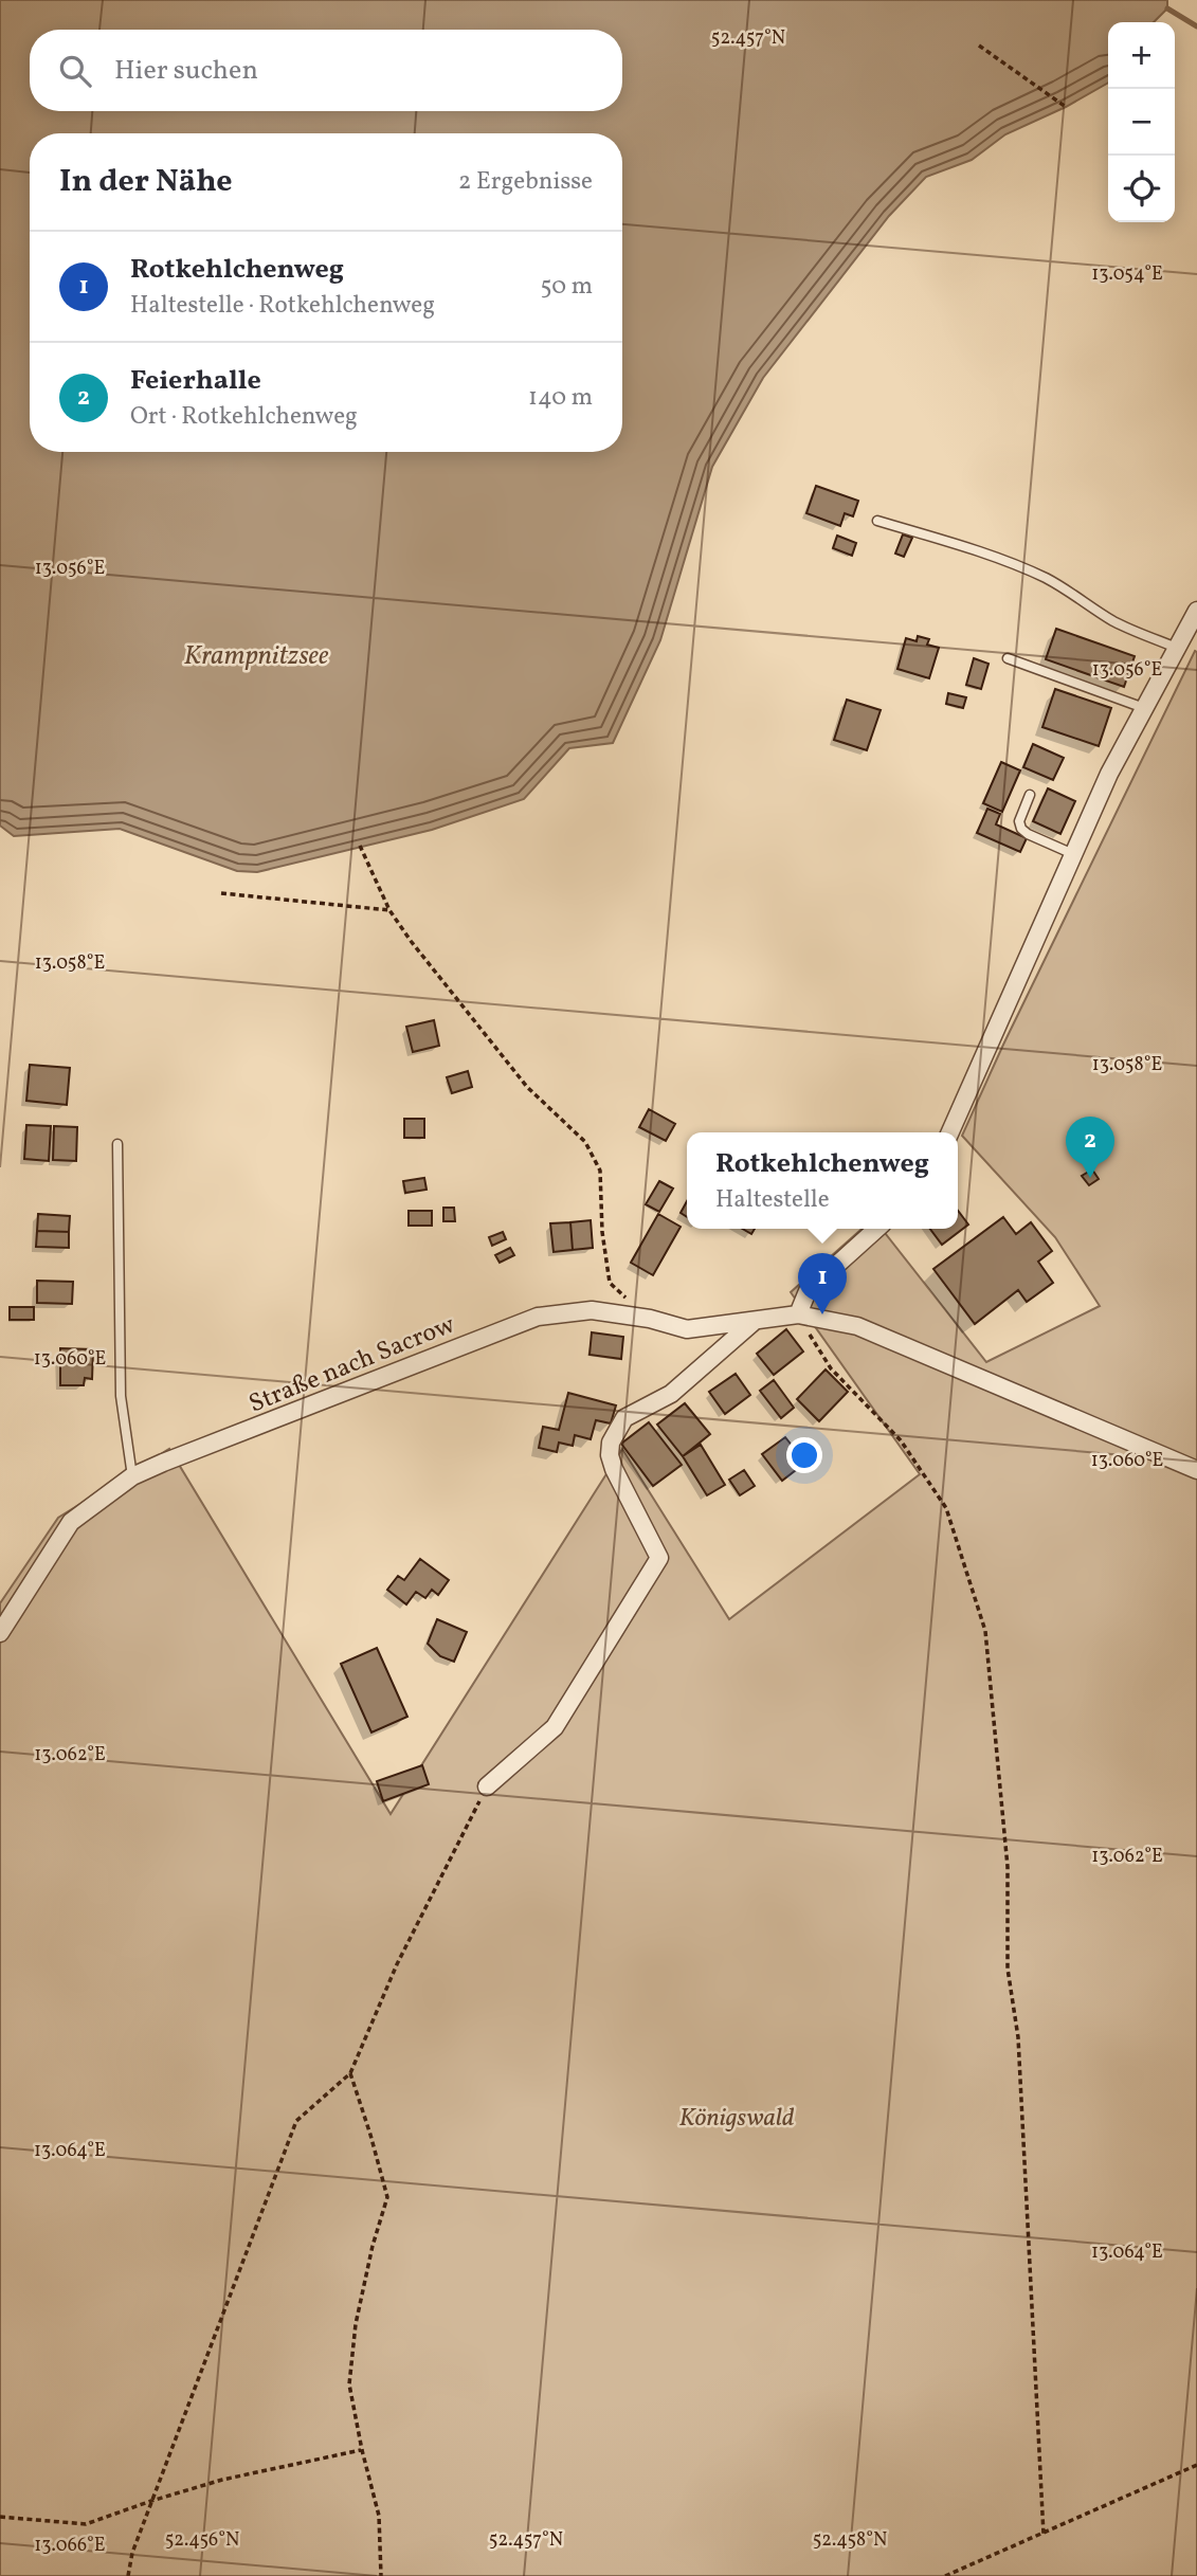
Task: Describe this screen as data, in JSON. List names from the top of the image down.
{
  "streets": {
    "street": ["Straße nach Sacrow"]
  },
  "water": ["Krampnitzsee"],
  "parks": ["Königswald"],
  "page": {
    "map_buttons": ["+", "−"],
    "search": "Hier suchen",
    "heading": ["In der Nähe", "2 Ergebnisse"],
    "list": [
      {
        "mark": "1",
        "name": "Rotkehlchenweg",
        "note": "Haltestelle · Rotkehlchenweg",
        "value": "50 m"
      },
      {
        "mark": "2",
        "name": "Feierhalle",
        "note": "Ort · Rotkehlchenweg",
        "value": "140 m"
      }
    ],
    "pins": ["2", "1"],
    "popup": ["Rotkehlchenweg", "Haltestelle"]
  },
  "coordinates": [
    "52.457°N",
    "13.054°E",
    "13.056°E",
    "13.058°E",
    "13.060°E",
    "13.062°E",
    "13.064°E",
    "52.456°N",
    "52.458°N",
    "13.066°E"
  ]
}
